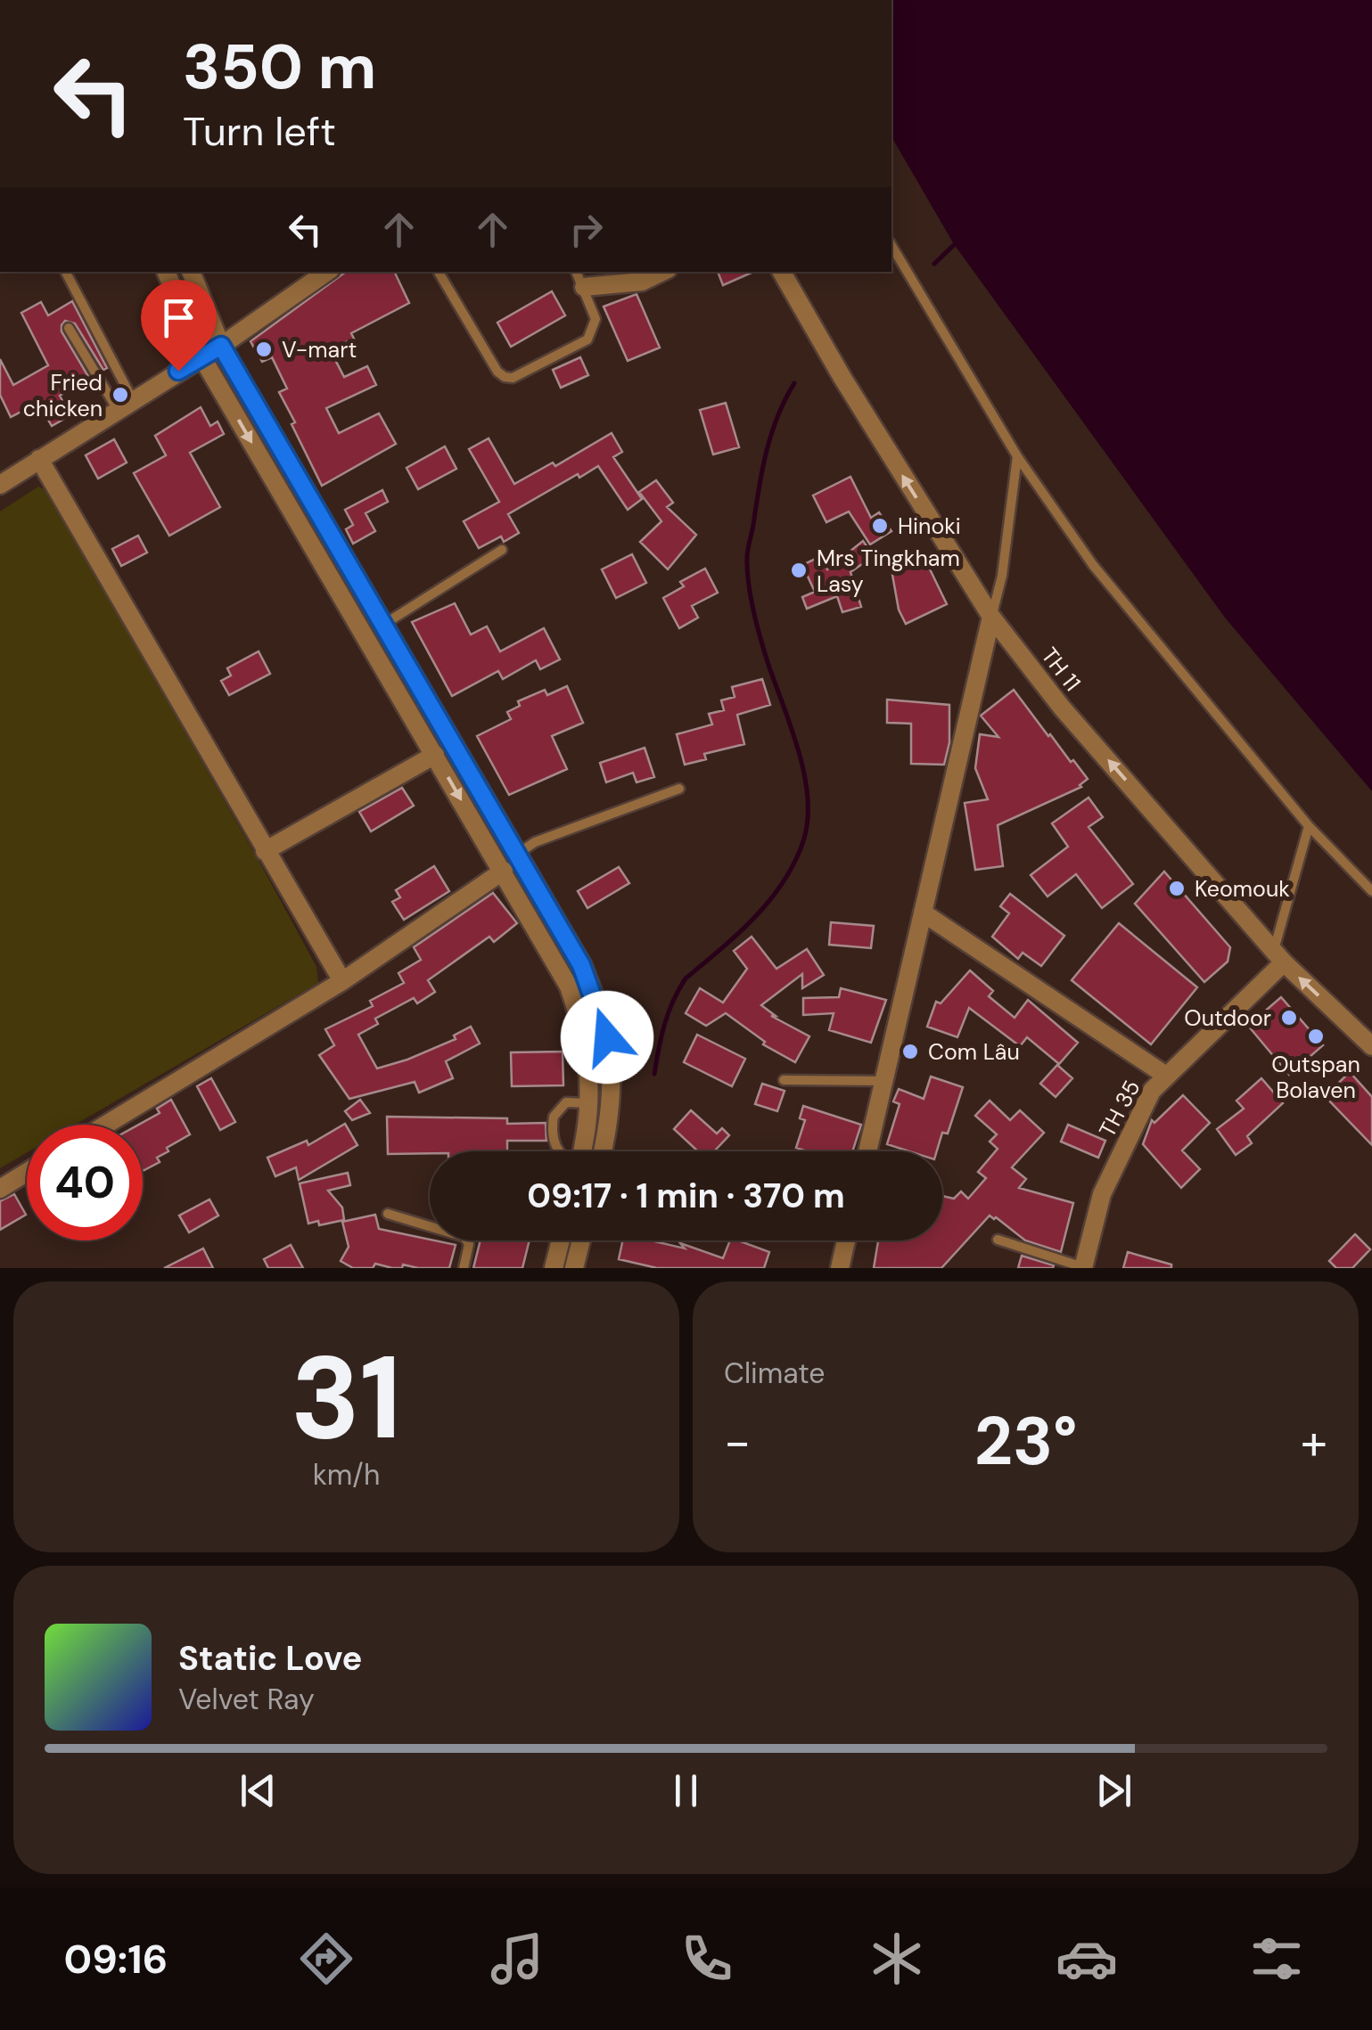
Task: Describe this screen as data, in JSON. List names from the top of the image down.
{
  "streets": {
    "street": ["TH 11", "TH 35"]
  },
  "crossings": [
    ["TH 11", "TH 35"]
  ],
  "one_way": ["TH 11"],
  "places": [
    "V-mart",
    "Fried chicken",
    "Hinoki",
    "Mrs Tingkham Lasy",
    "Keomouk",
    "Outdoor",
    "Outspan Bolaven",
    "Com Lâu"
  ],
  "page": {
    "turn": ["350 m", "Turn left"],
    "limit": "40",
    "trip": "09:17 · 1 min · 370 m",
    "tile": [
      ["31", "km/h"],
      "Climate"
    ],
    "heat": ["−", "23°", "+"],
    "song": ["Static Love", "Velvet Ray"],
    "tabs": "09:16"
  }
}
